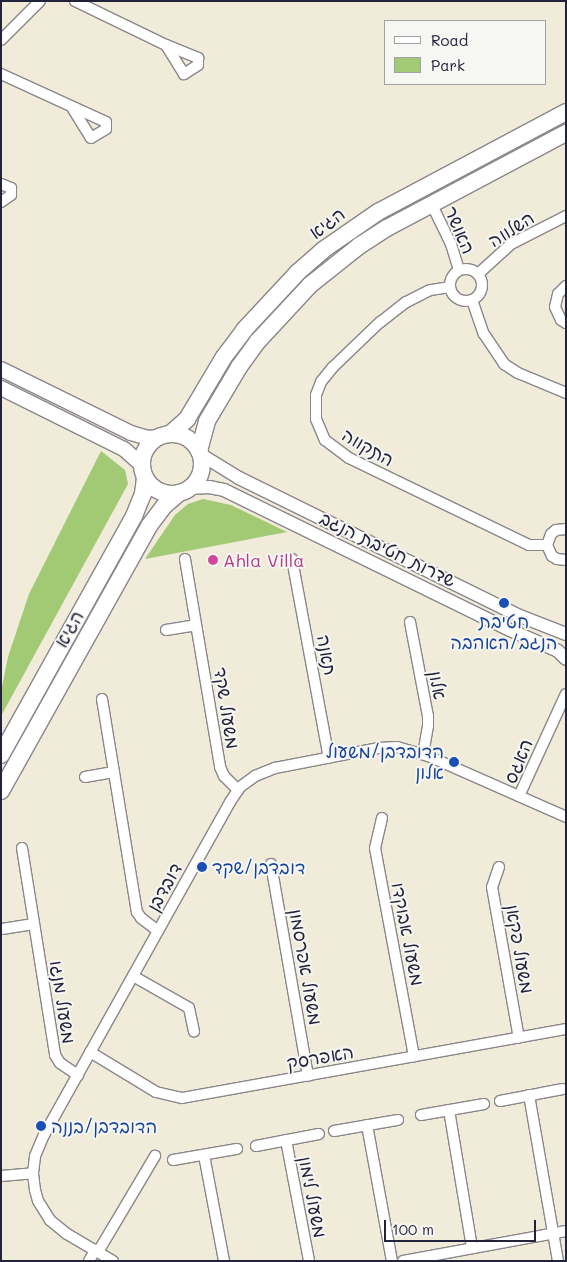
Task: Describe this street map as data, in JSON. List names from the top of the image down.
{
  "streets": {
    "highway": ["הגיא"],
    "street": [
      "השלווה",
      "האושר",
      "התקווה",
      "שדרות חטיבת הנגב",
      "תאנה",
      "אלון",
      "משעול שקד",
      "האגס",
      "דובדבן",
      "משעול אבוקדו",
      "משעול פקאן",
      "משעול אפרסמון",
      "משעול מנגו",
      "האפרסק",
      "משעול לימון"
    ]
  },
  "crossings": [
    ["הגיא", "שדרות חטיבת הנגב"],
    ["השלווה", "האושר"],
    ["השלווה", "התקווה"],
    ["האושר", "התקווה"],
    ["תאנה", "דובדבן"],
    ["אלון", "דובדבן"],
    ["משעול שקד", "דובדבן"],
    ["האגס", "דובדבן"],
    ["דובדבן", "משעול מנגו"],
    ["דובדבן", "האפרסק"],
    ["משעול אבוקדו", "האפרסק"],
    ["משעול פקאן", "האפרסק"],
    ["משעול אפרסמון", "האפרסק"]
  ],
  "places": [
    "Ahla Villa",
    "חטיבת הנגב/האהבה",
    "הדובדבן/משעול אלון",
    "דובדבן/שקד",
    "הדובדבן/בננה"
  ],
  "legend": ["Road", "Park"],
  "scale_bar": "100 m"
}
